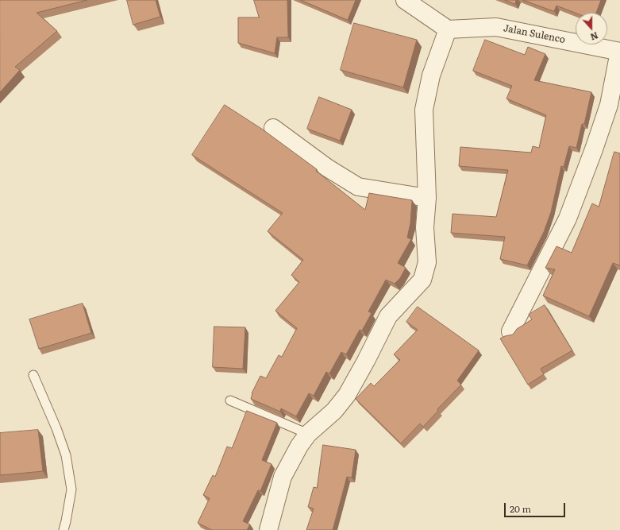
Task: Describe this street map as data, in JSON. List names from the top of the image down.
{
  "streets": {
    "street": ["Jalan Sulenco"]
  },
  "scale_bar": "20 m",
  "north": "bottom"
}
